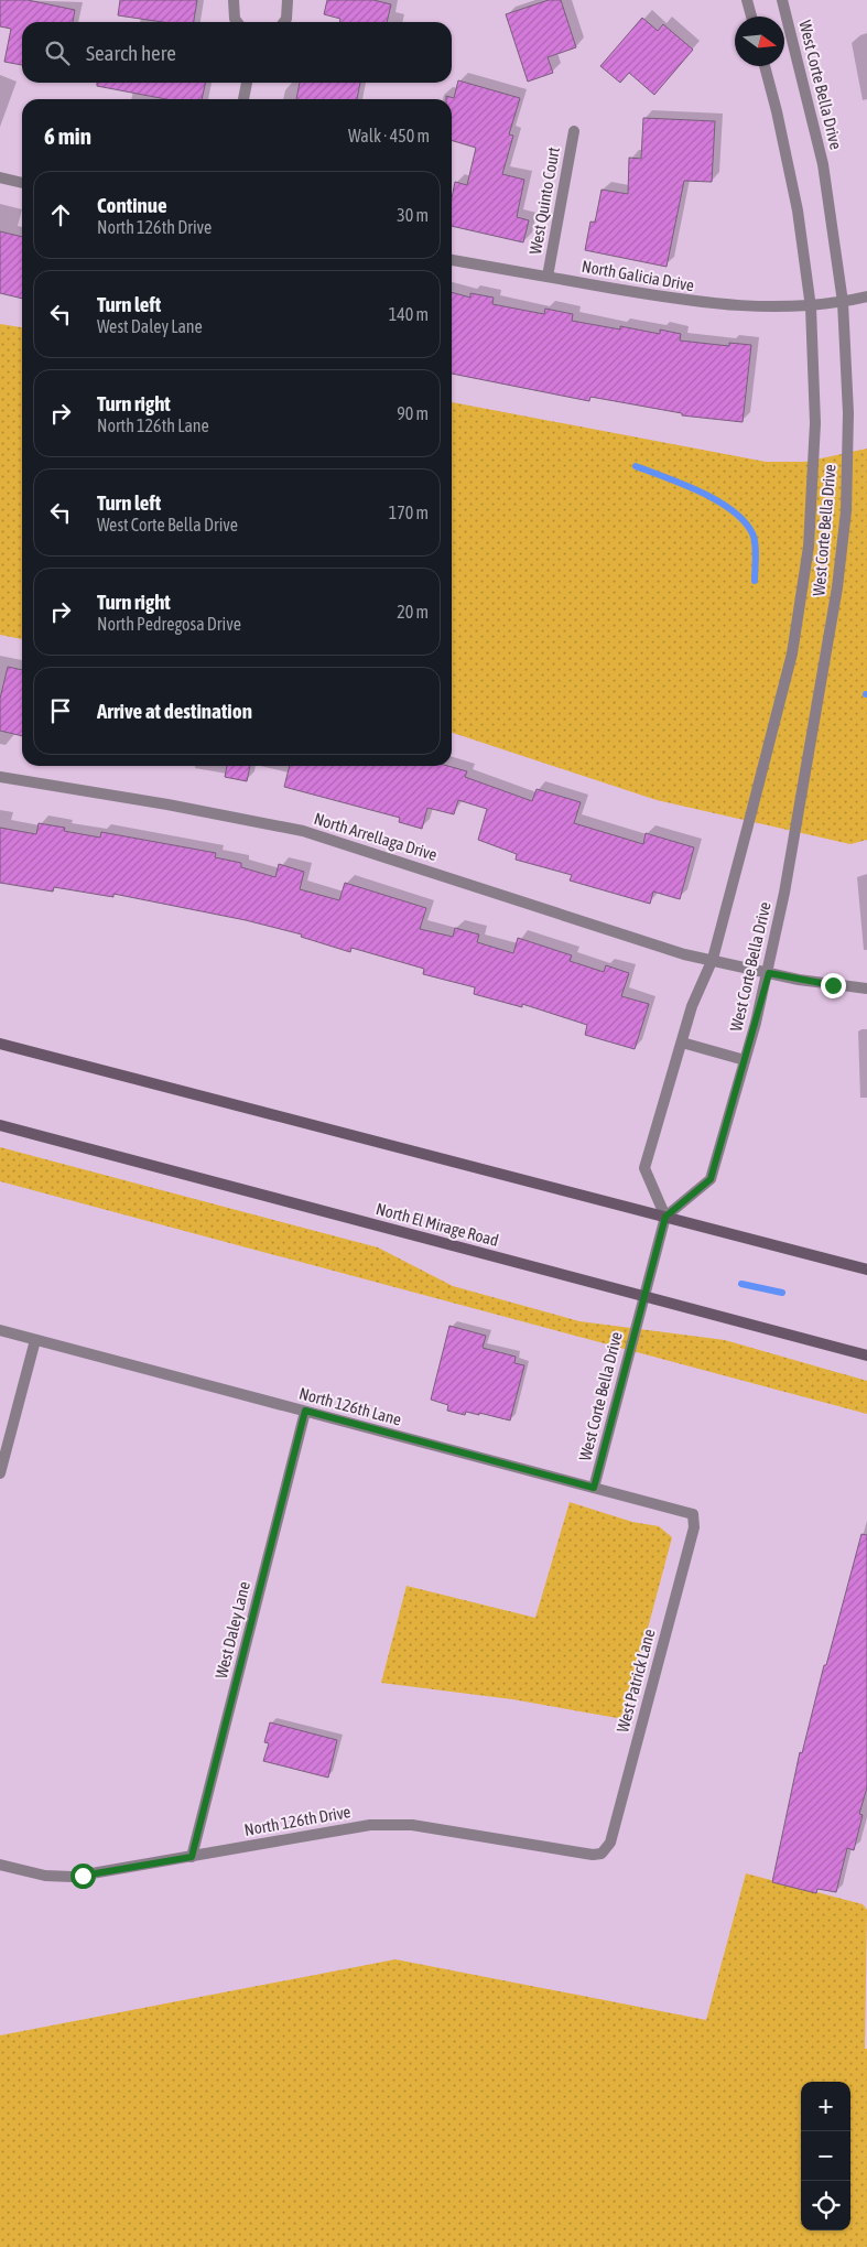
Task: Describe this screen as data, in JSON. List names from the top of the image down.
{
  "streets": {
    "main road": ["North El Mirage Road"],
    "street": [
      "West Corte Bella Drive",
      "West Quinto Court",
      "North Galicia Drive",
      "North Arrellaga Drive",
      "North 126th Lane",
      "West Daley Lane",
      "West Patrick Lane",
      "North 126th Drive"
    ]
  },
  "crossings": [
    ["West Corte Bella Drive", "North Galicia Drive"],
    ["West Corte Bella Drive", "North Arrellaga Drive"],
    ["West Corte Bella Drive", "North El Mirage Road"],
    ["West Corte Bella Drive", "North 126th Lane"],
    ["West Quinto Court", "North Galicia Drive"],
    ["North 126th Lane", "West Daley Lane"],
    ["North 126th Lane", "West Patrick Lane"],
    ["West Daley Lane", "North 126th Drive"],
    ["West Patrick Lane", "North 126th Drive"]
  ],
  "north": "right",
  "page": {
    "search": "Search here",
    "heading": ["6 min", "Walk · 450 m"],
    "list": [
      ["Continue", "North 126th Drive", "30 m"],
      ["Turn left", "West Daley Lane", "140 m"],
      ["Turn right", "North 126th Lane", "90 m"],
      ["Turn left", "West Corte Bella Drive", "170 m"],
      ["Turn right", "North Pedregosa Drive", "20 m"],
      "Arrive at destination"
    ],
    "map_buttons": ["+", "−"]
  }
}
